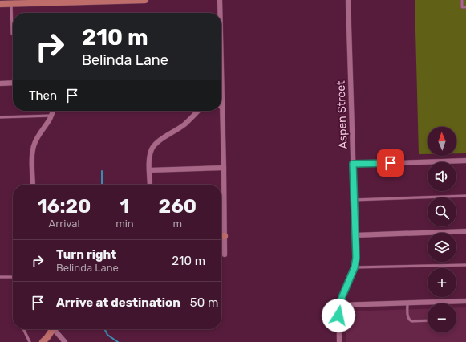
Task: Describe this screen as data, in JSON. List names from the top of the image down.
{
  "streets": {
    "street": ["Aspen Street"]
  },
  "north": "top",
  "page": {
    "turn": ["210 m", "Belinda Lane"],
    "then": "Then",
    "map_buttons": ["+", "−"],
    "eta": [
      "16:20",
      "Arrival",
      "1",
      "min",
      "260",
      "m"
    ],
    "list": [
      {
        "name": "Turn right",
        "note": "Belinda Lane",
        "value": "210 m"
      },
      {
        "name": "Arrive at destination",
        "value": "50 m"
      }
    ]
  }
}
